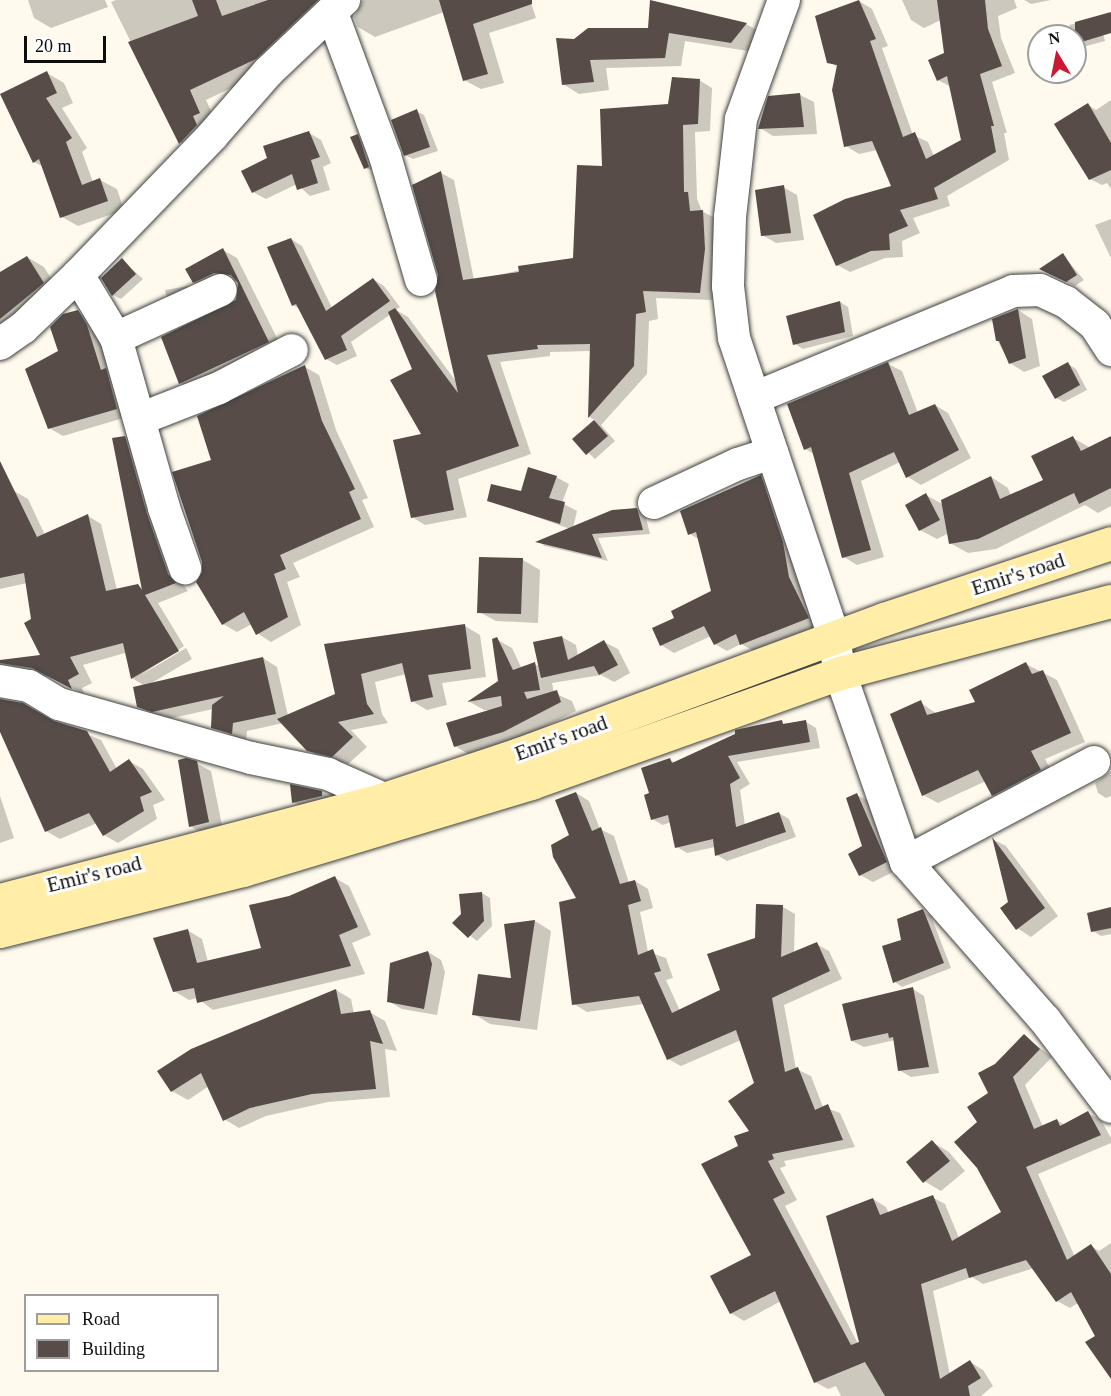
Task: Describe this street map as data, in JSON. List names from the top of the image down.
{
  "streets": {
    "main road": ["Emir's road"]
  },
  "legend": ["Road", "Building"],
  "scale_bar": "20 m",
  "north": "top"
}
